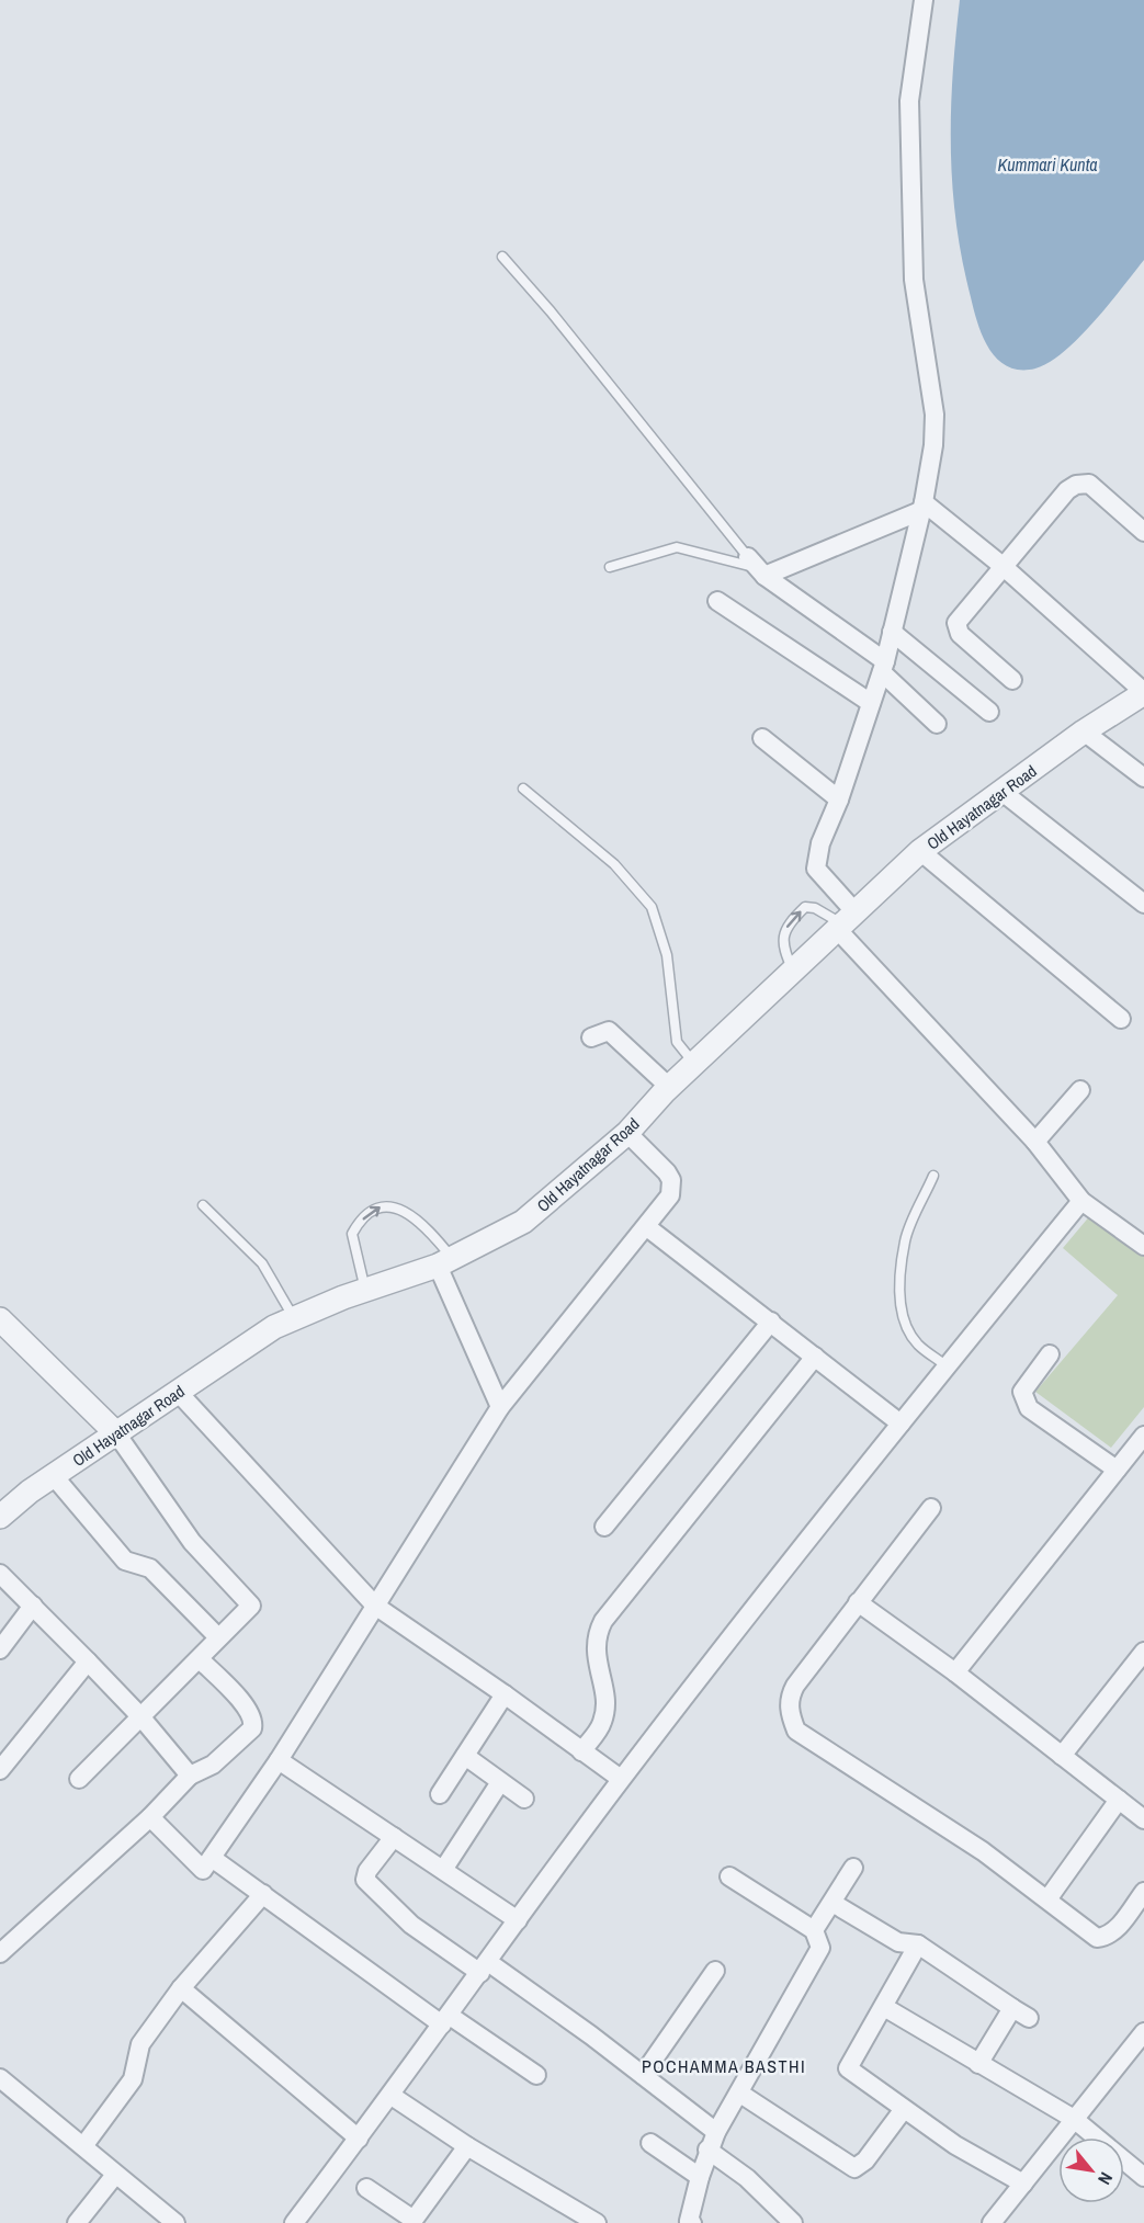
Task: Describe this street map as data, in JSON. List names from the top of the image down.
{
  "streets": {
    "street": ["Old Hayatnagar Road"]
  },
  "districts": ["POCHAMMA BASTHI"],
  "water": ["Kummari Kunta"],
  "north": "bottom right"
}
